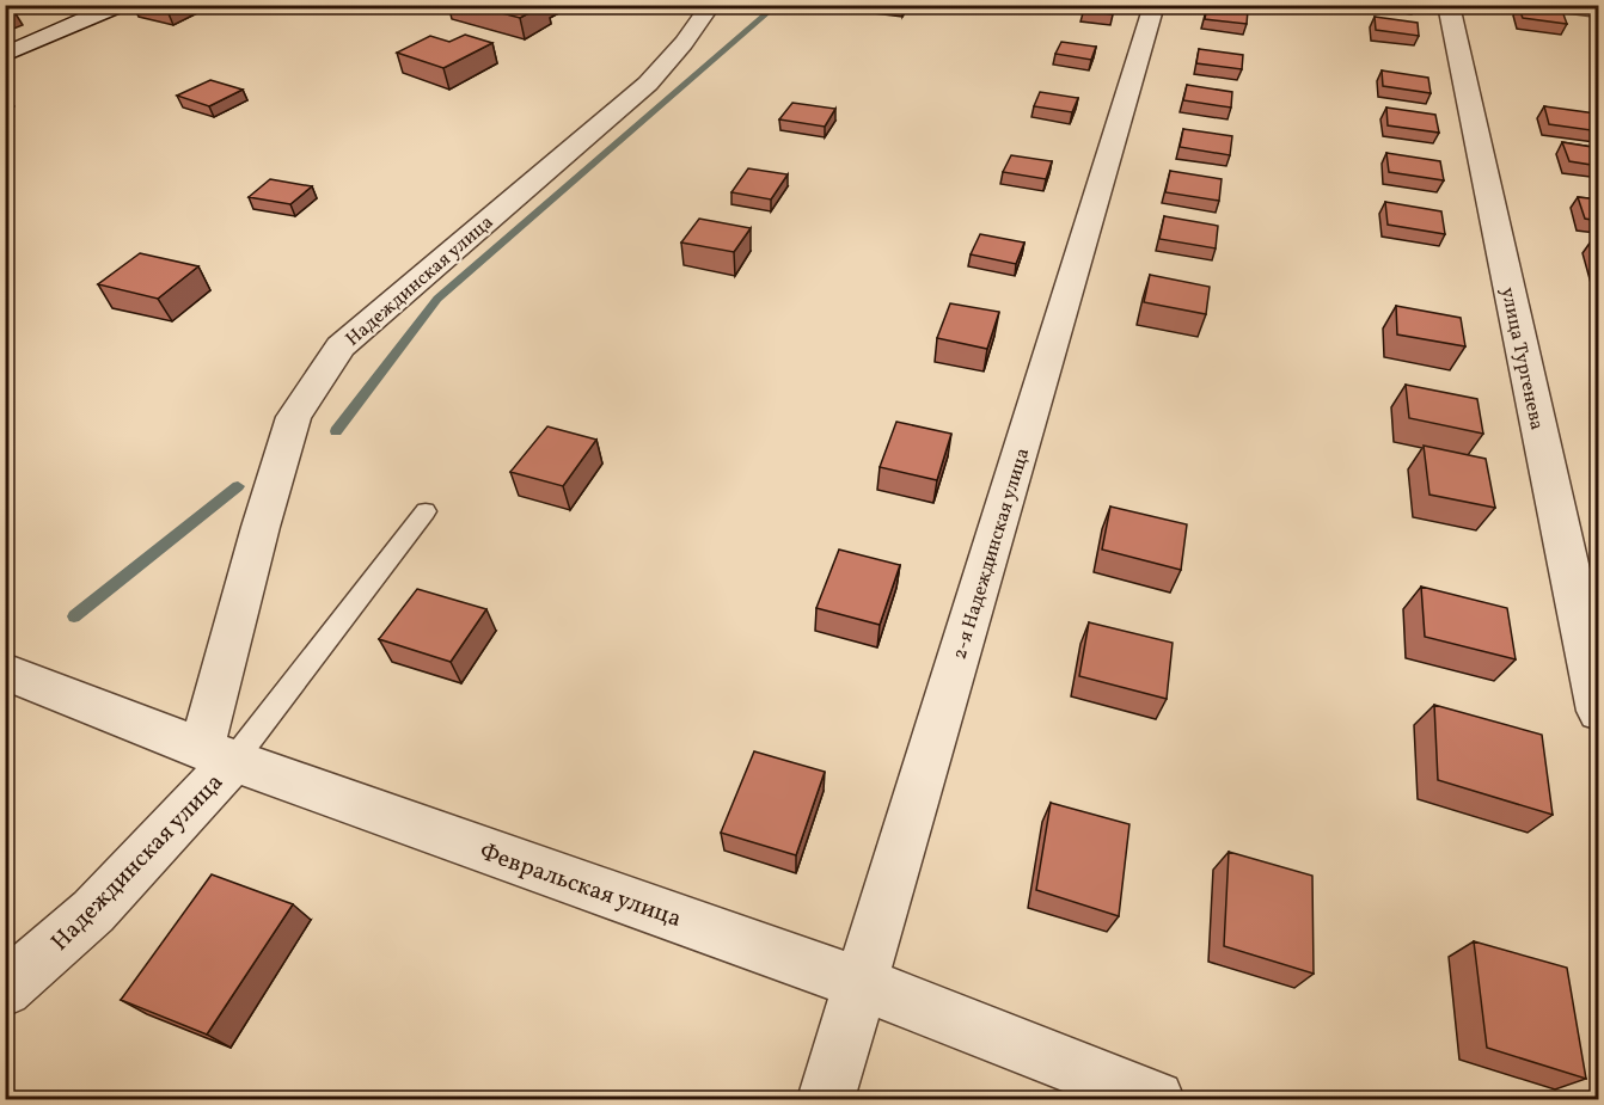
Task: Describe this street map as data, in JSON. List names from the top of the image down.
{
  "streets": {
    "street": [
      "Надеждинская улица",
      "улица Тургенева",
      "2-я Надеждинская улица",
      "Февральская улица"
    ]
  },
  "crossings": [
    ["Надеждинская улица", "Февральская улица"],
    ["2-я Надеждинская улица", "Февральская улица"]
  ]
}
